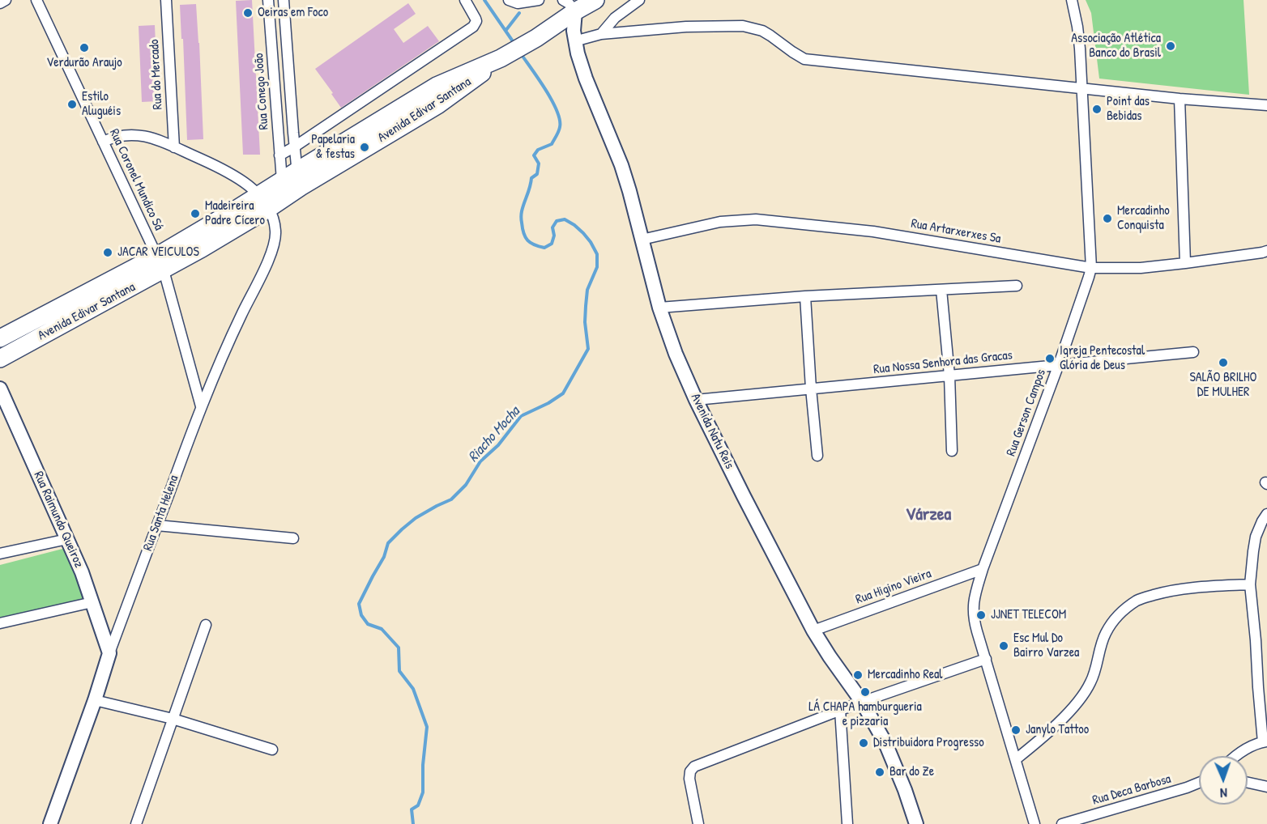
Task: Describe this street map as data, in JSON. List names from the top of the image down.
{
  "streets": {
    "highway": ["Avenida Edivar Santana"],
    "street": [
      "Rua do Mercado",
      "Rua Conego João",
      "Rua Coronel Mundico Sá",
      "Rua Artarxerxes Sa",
      "Rua Nossa Senhora das Gracas",
      "Rua Gerson Campos",
      "Avenida Natu Reis",
      "Rua Santa Helena",
      "Rua Raimundo Queiroz",
      "Rua Higino Vieira",
      "Rua Deca Barbosa"
    ]
  },
  "crossings": [
    ["Rua Conego João", "Avenida Edivar Santana"],
    ["Avenida Edivar Santana", "Rua Coronel Mundico Sá"],
    ["Avenida Edivar Santana", "Avenida Natu Reis"],
    ["Avenida Edivar Santana", "Rua Santa Helena"],
    ["Rua Coronel Mundico Sá", "Rua Santa Helena"],
    ["Rua Artarxerxes Sa", "Rua Gerson Campos"],
    ["Rua Artarxerxes Sa", "Avenida Natu Reis"],
    ["Rua Nossa Senhora das Gracas", "Rua Gerson Campos"],
    ["Rua Nossa Senhora das Gracas", "Avenida Natu Reis"],
    ["Rua Gerson Campos", "Rua Higino Vieira"],
    ["Avenida Natu Reis", "Rua Higino Vieira"],
    ["Rua Santa Helena", "Rua Raimundo Queiroz"]
  ],
  "districts": ["Várzea"],
  "water": ["Riacho Mocha"],
  "places": [
    "Oeiras em Foco",
    "Associação Atlética Banco do Brasil",
    "Verdurão Araujo",
    "Estilo Aluguéis",
    "Point das Bebidas",
    "Papelaria & festas",
    "Madeireira Padre Cícero",
    "Mercadinho Conquista",
    "JACAR VEICULOS",
    "Igreja Pentecostal Glória de Deus",
    "SALÃO BRILHO DE MULHER",
    "JJNET TELECOM",
    "Esc Mul Do Bairro Varzea",
    "Mercadinho Real",
    "LÁ CHAPA hamburgueria e pizzaria",
    "Janylo Tattoo",
    "Distribuidora Progresso",
    "Bar do Ze"
  ],
  "north": "bottom"
}
